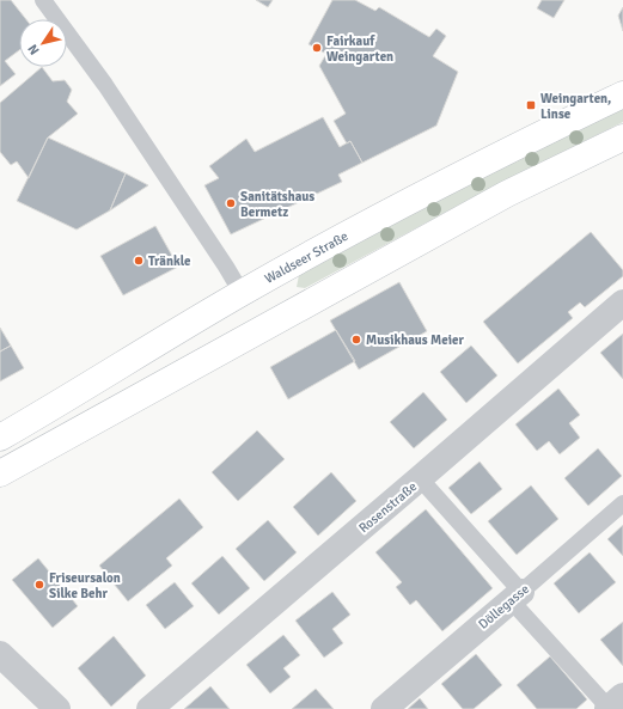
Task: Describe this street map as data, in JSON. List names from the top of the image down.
{
  "streets": {
    "main road": ["Waldseer Straße"],
    "street": ["Rosenstraße", "Döllegasse"]
  },
  "places": {
    "other": [
      "Fairkauf Weingarten",
      "Sanitätshaus Bermetz",
      "Tränkle",
      "Musikhaus Meier",
      "Friseursalon Silke Behr"
    ],
    "transit": ["Weingarten, Linse"]
  },
  "north": "bottom left"
}
